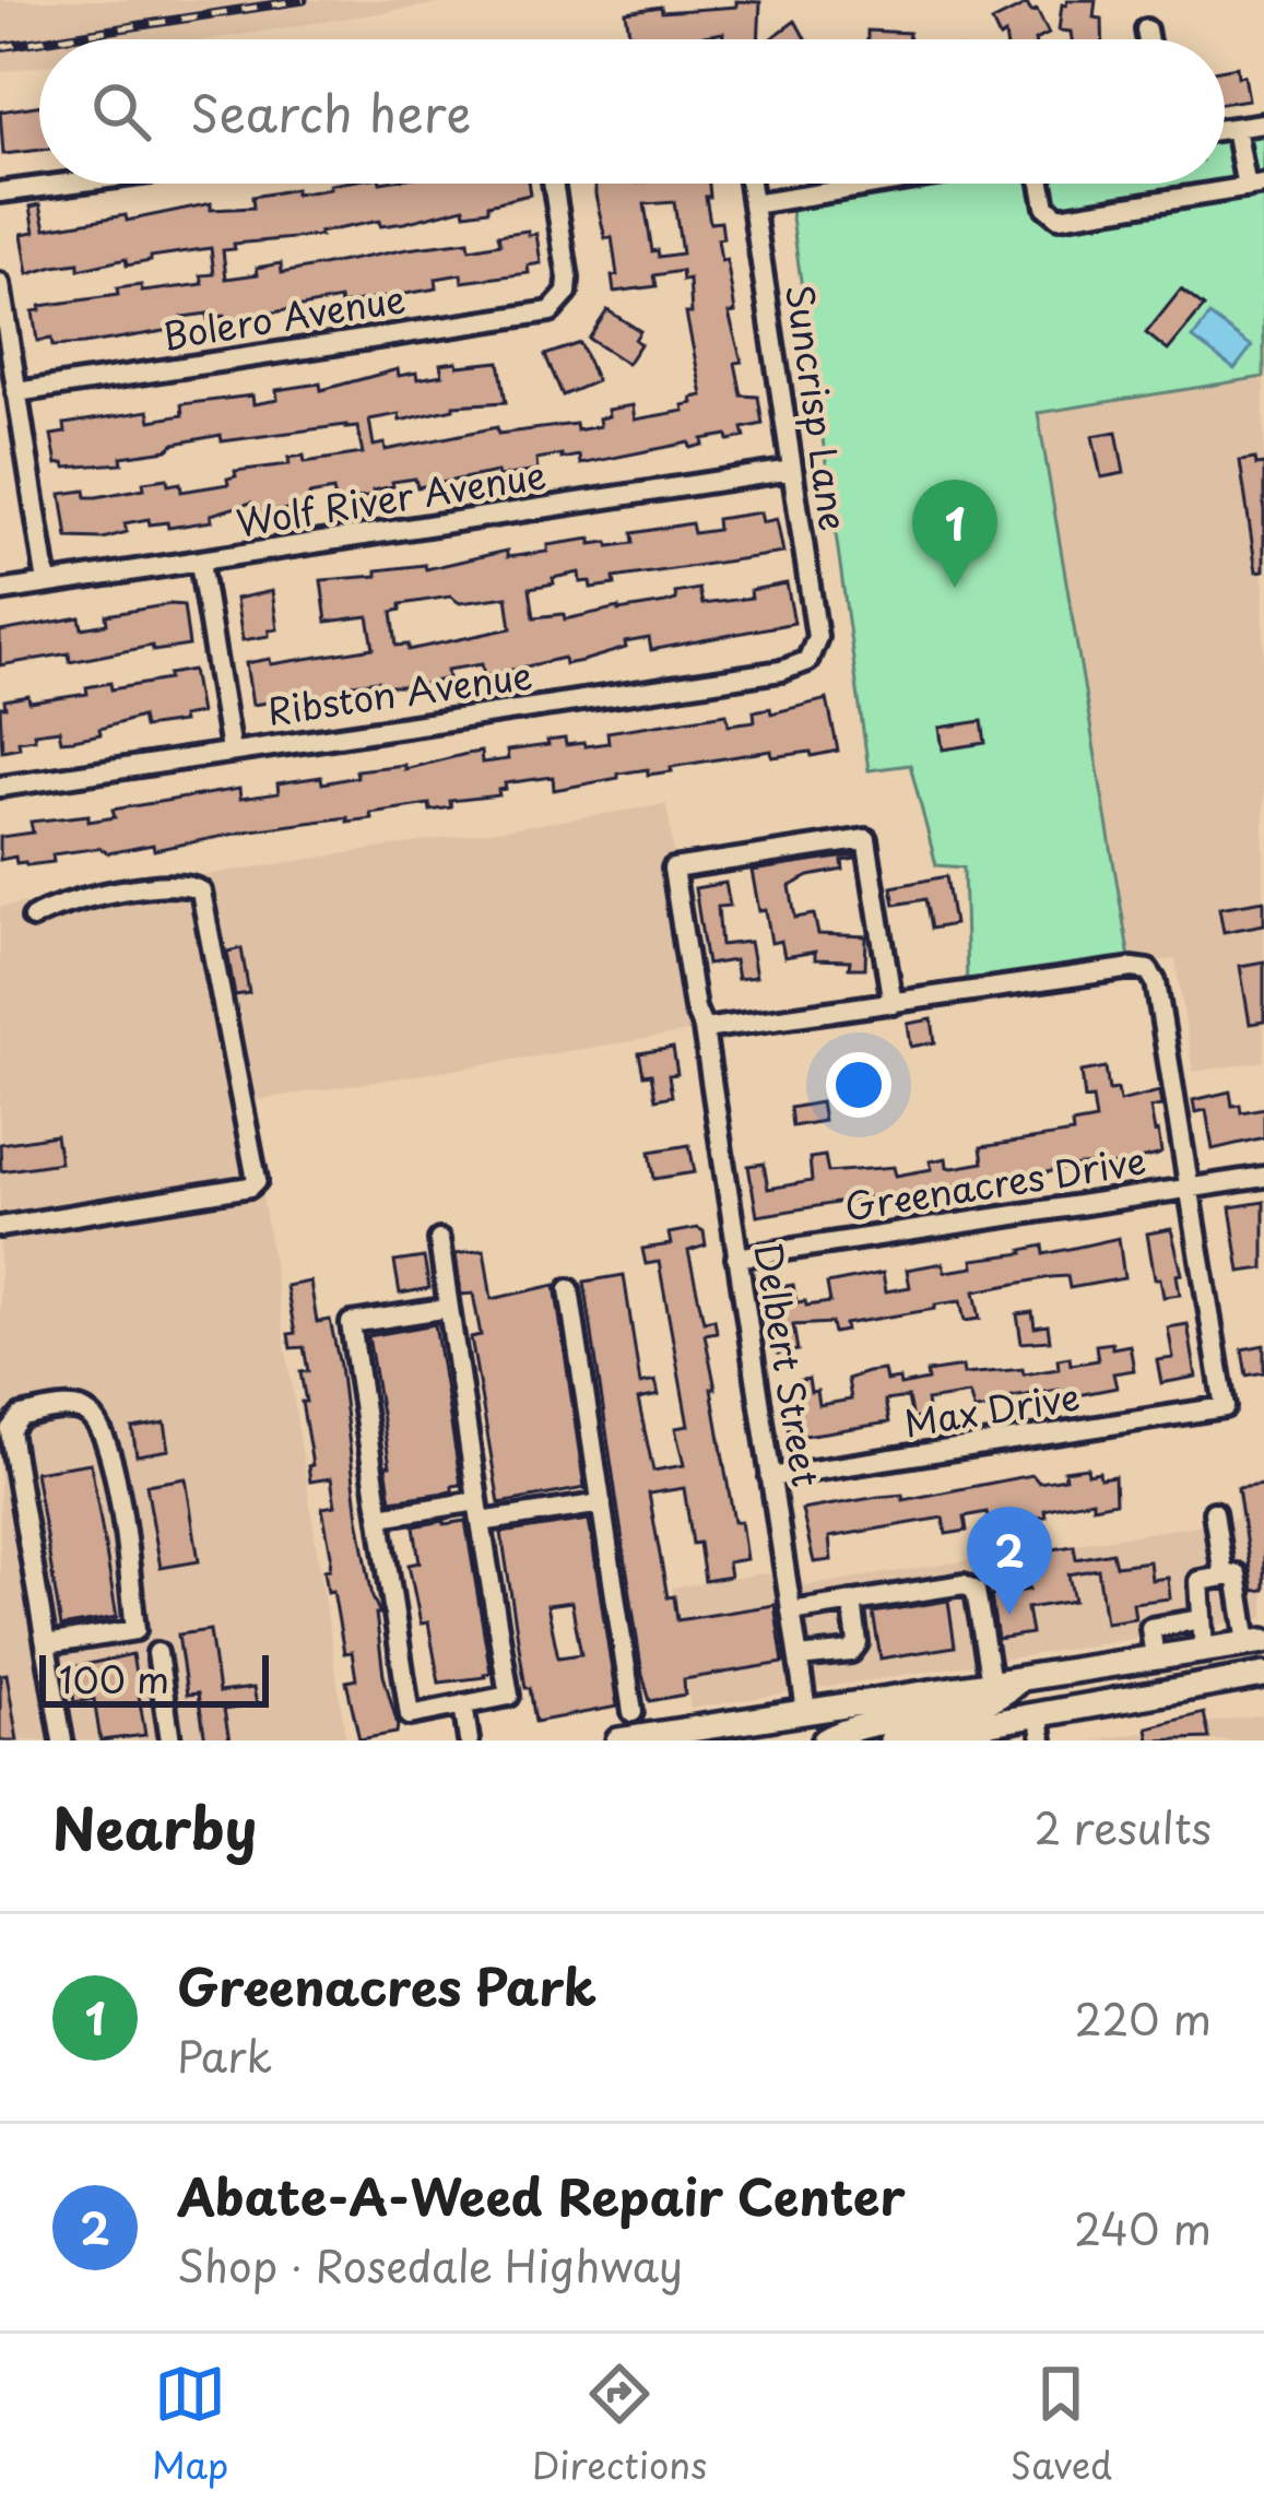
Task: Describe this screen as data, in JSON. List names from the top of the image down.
{
  "streets": {
    "street": [
      "Bolero Avenue",
      "Suncrisp Lane",
      "Wolf River Avenue",
      "Ribston Avenue",
      "Greenacres Drive",
      "Delbert Street",
      "Max Drive"
    ]
  },
  "crossings": [
    ["Suncrisp Lane", "Wolf River Avenue"],
    ["Suncrisp Lane", "Ribston Avenue"],
    ["Greenacres Drive", "Delbert Street"],
    ["Greenacres Drive", "Max Drive"],
    ["Delbert Street", "Max Drive"]
  ],
  "scale_bar": "100 m",
  "page": {
    "search": "Search here",
    "pins": ["1", "2"],
    "scale": "100 m",
    "heading": ["Nearby", "2 results"],
    "list": [
      {
        "mark": "1",
        "name": "Greenacres Park",
        "note": "Park",
        "value": "220 m"
      },
      {
        "mark": "2",
        "name": "Abate-A-Weed Repair Center",
        "note": "Shop · Rosedale Highway",
        "value": "240 m"
      }
    ],
    "nav": ["Map", "Directions", "Saved"]
  }
}
